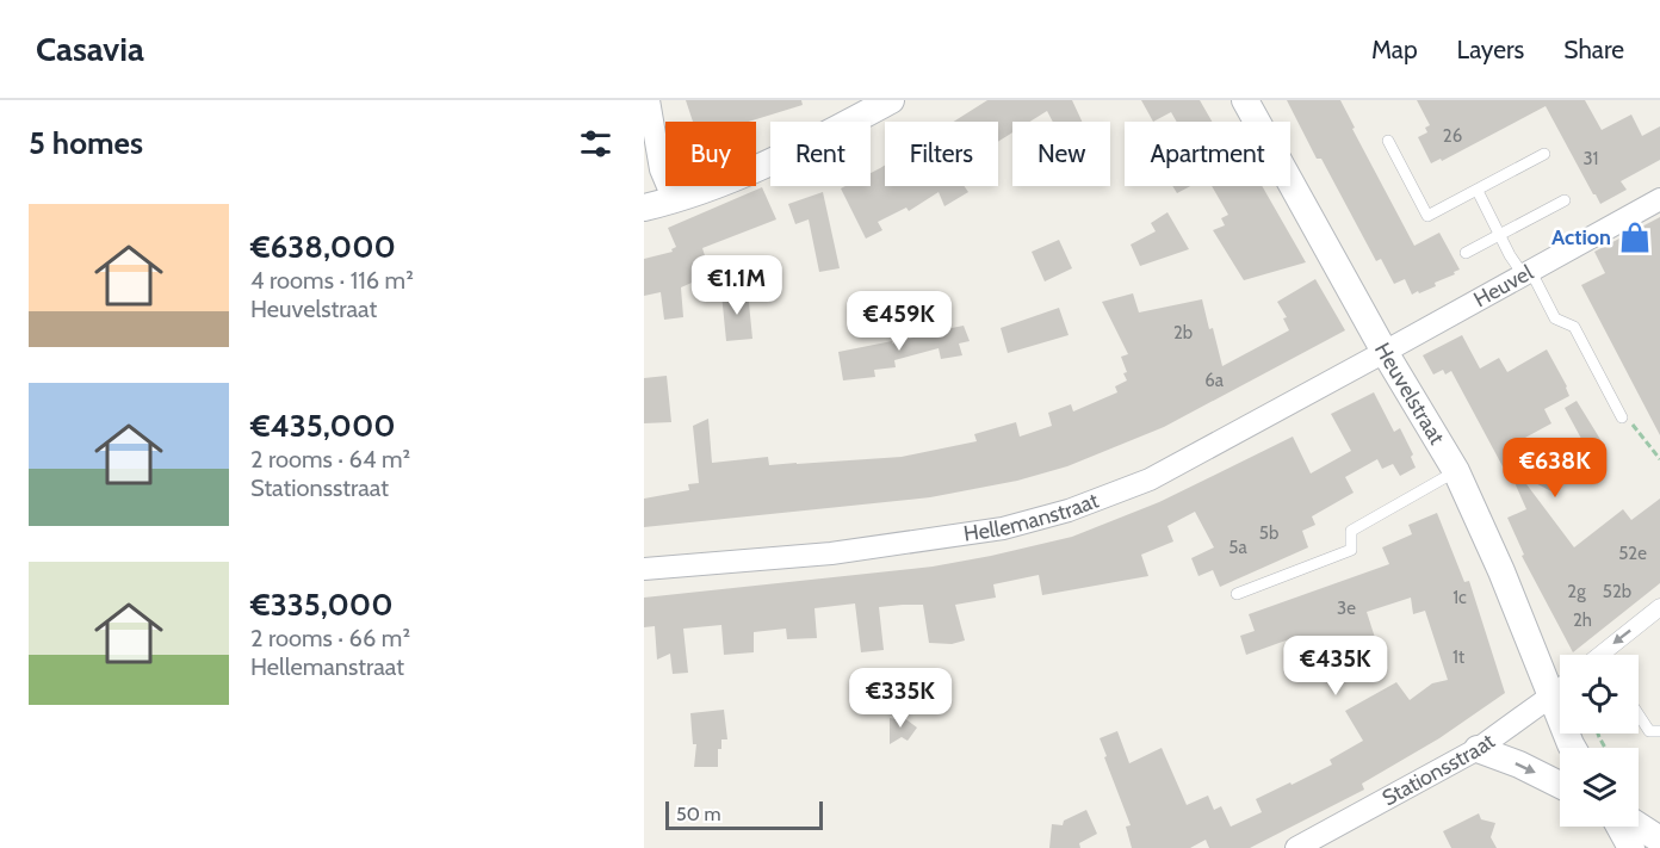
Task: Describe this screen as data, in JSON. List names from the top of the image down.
{
  "streets": {
    "street": [
      "Heuvel",
      "Heuvelstraat",
      "Hellemanstraat",
      "Stationsstraat"
    ]
  },
  "crossings": [
    ["Heuvel", "Heuvelstraat"],
    ["Heuvel", "Hellemanstraat"],
    ["Heuvelstraat", "Hellemanstraat"],
    ["Heuvelstraat", "Stationsstraat"]
  ],
  "places": {
    "shop": ["Action"]
  },
  "house_numbers": [
    "26",
    "31",
    "2b",
    "6a",
    "5b",
    "5a",
    "52e",
    "2g",
    "52b",
    "1c",
    "3e",
    "2h",
    "1t"
  ],
  "scale_bar": "50 m",
  "page": {
    "header": "Casavia",
    "nav": ["Map", "Layers", "Share"],
    "heading": "5 homes",
    "chip": [
      "Buy",
      "Rent",
      "Filters",
      "New",
      "Apartment"
    ],
    "list": [
      {
        "name": "€638,000",
        "note": "4 rooms · 116 m² · Heuvelstraat"
      },
      {
        "name": "€435,000",
        "note": "2 rooms · 64 m² · Stationsstraat"
      },
      {
        "name": "€335,000",
        "note": "2 rooms · 66 m² · Hellemanstraat"
      }
    ],
    "price": [
      "€1.1M",
      "€459K",
      "€638K",
      "€435K",
      "€335K"
    ],
    "scale": "50 m"
  }
}
